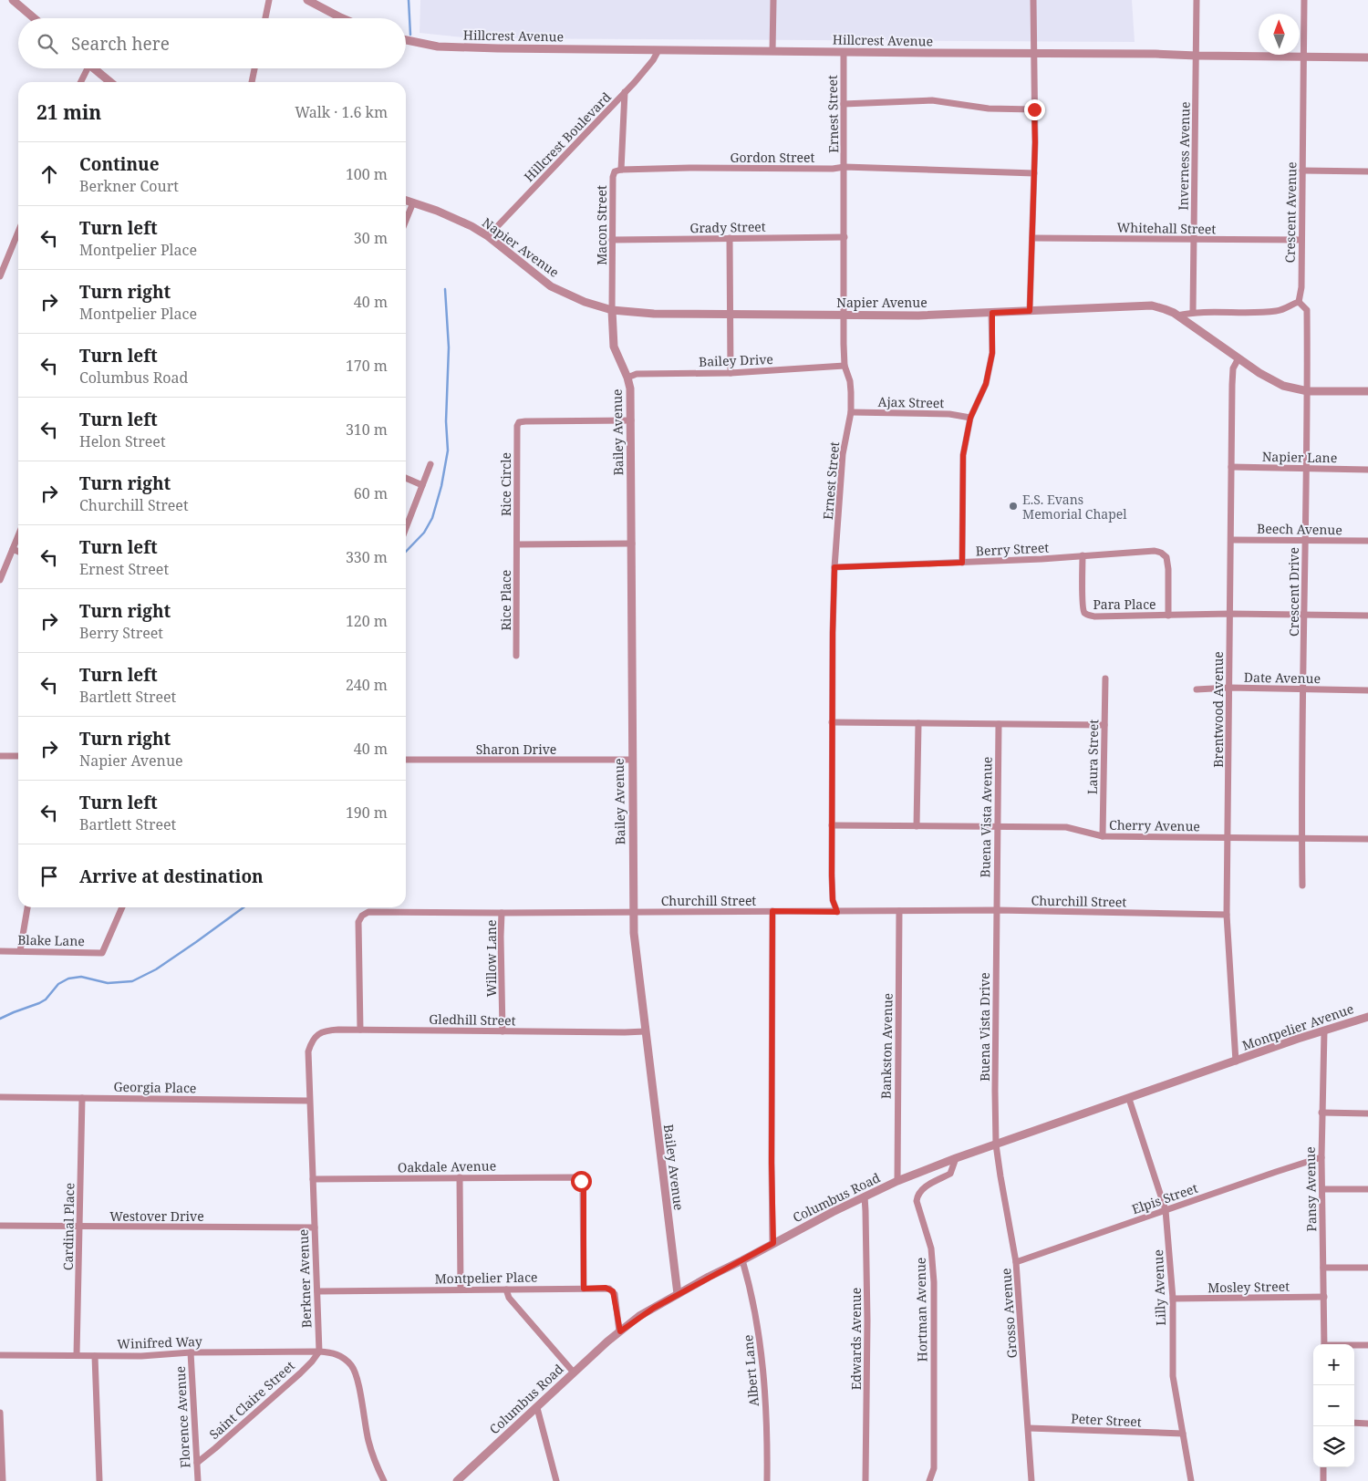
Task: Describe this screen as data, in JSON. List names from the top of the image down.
{
  "streets": {
    "street": [
      "Hillcrest Avenue",
      "Ernest Street",
      "Hillcrest Boulevard",
      "Inverness Avenue",
      "Gordon Street",
      "Crescent Avenue",
      "Macon Street",
      "Grady Street",
      "Whitehall Street",
      "Napier Avenue",
      "Bailey Drive",
      "Ajax Street",
      "Bailey Avenue",
      "Napier Lane",
      "Rice Circle",
      "Beech Avenue",
      "Berry Street",
      "Crescent Drive",
      "Rice Place",
      "Para Place",
      "Date Avenue",
      "Brentwood Avenue",
      "Sharon Drive",
      "Laura Street",
      "Buena Vista Avenue",
      "Cherry Avenue",
      "Churchill Street",
      "Blake Lane",
      "Willow Lane",
      "Gledhill Street",
      "Buena Vista Drive",
      "Montpelier Avenue",
      "Bankston Avenue",
      "Georgia Place",
      "Oakdale Avenue",
      "Pansy Avenue",
      "Columbus Road",
      "Elpis Street",
      "Westover Drive",
      "Cardinal Place",
      "Montpelier Place",
      "Berkner Avenue",
      "Mosley Street",
      "Lilly Avenue",
      "Hortman Avenue",
      "Grosso Avenue",
      "Edwards Avenue",
      "Winifred Way",
      "Albert Lane",
      "Saint Claire Street",
      "Florence Avenue",
      "Peter Street"
    ]
  },
  "crossings": [
    ["Hillcrest Avenue", "Ernest Street"],
    ["Hillcrest Avenue", "Hillcrest Boulevard"],
    ["Hillcrest Avenue", "Inverness Avenue"],
    ["Hillcrest Avenue", "Crescent Avenue"],
    ["Ernest Street", "Gordon Street"],
    ["Ernest Street", "Grady Street"],
    ["Ernest Street", "Napier Avenue"],
    ["Ernest Street", "Bailey Drive"],
    ["Ernest Street", "Ajax Street"],
    ["Ernest Street", "Berry Street"],
    ["Ernest Street", "Cherry Avenue"],
    ["Ernest Street", "Churchill Street"],
    ["Hillcrest Boulevard", "Macon Street"],
    ["Hillcrest Boulevard", "Napier Avenue"],
    ["Inverness Avenue", "Whitehall Street"],
    ["Gordon Street", "Macon Street"],
    ["Crescent Avenue", "Whitehall Street"],
    ["Crescent Avenue", "Crescent Drive"],
    ["Macon Street", "Grady Street"],
    ["Macon Street", "Napier Avenue"],
    ["Macon Street", "Bailey Avenue"],
    ["Napier Avenue", "Bailey Avenue"],
    ["Napier Avenue", "Crescent Drive"],
    ["Napier Avenue", "Brentwood Avenue"],
    ["Bailey Drive", "Bailey Avenue"],
    ["Bailey Avenue", "Rice Circle"],
    ["Bailey Avenue", "Sharon Drive"],
    ["Bailey Avenue", "Churchill Street"],
    ["Bailey Avenue", "Gledhill Street"],
    ["Bailey Avenue", "Columbus Road"],
    ["Napier Lane", "Crescent Drive"],
    ["Napier Lane", "Brentwood Avenue"],
    ["Rice Circle", "Rice Place"],
    ["Beech Avenue", "Crescent Drive"],
    ["Beech Avenue", "Brentwood Avenue"],
    ["Berry Street", "Para Place"],
    ["Crescent Drive", "Date Avenue"],
    ["Crescent Drive", "Cherry Avenue"],
    ["Date Avenue", "Brentwood Avenue"],
    ["Brentwood Avenue", "Cherry Avenue"],
    ["Brentwood Avenue", "Churchill Street"],
    ["Brentwood Avenue", "Montpelier Avenue"],
    ["Brentwood Avenue", "Columbus Road"],
    ["Laura Street", "Cherry Avenue"],
    ["Buena Vista Avenue", "Cherry Avenue"],
    ["Buena Vista Avenue", "Churchill Street"],
    ["Buena Vista Avenue", "Buena Vista Drive"],
    ["Churchill Street", "Willow Lane"],
    ["Churchill Street", "Gledhill Street"],
    ["Churchill Street", "Buena Vista Drive"],
    ["Churchill Street", "Bankston Avenue"],
    ["Willow Lane", "Gledhill Street"],
    ["Gledhill Street", "Berkner Avenue"],
    ["Buena Vista Drive", "Columbus Road"],
    ["Buena Vista Drive", "Grosso Avenue"],
    ["Montpelier Avenue", "Pansy Avenue"],
    ["Montpelier Avenue", "Columbus Road"],
    ["Bankston Avenue", "Columbus Road"],
    ["Georgia Place", "Cardinal Place"],
    ["Georgia Place", "Berkner Avenue"],
    ["Oakdale Avenue", "Montpelier Place"],
    ["Oakdale Avenue", "Berkner Avenue"],
    ["Pansy Avenue", "Elpis Street"],
    ["Pansy Avenue", "Mosley Street"],
    ["Columbus Road", "Montpelier Place"],
    ["Columbus Road", "Lilly Avenue"],
    ["Columbus Road", "Hortman Avenue"],
    ["Columbus Road", "Grosso Avenue"],
    ["Columbus Road", "Edwards Avenue"],
    ["Columbus Road", "Albert Lane"],
    ["Elpis Street", "Lilly Avenue"],
    ["Elpis Street", "Grosso Avenue"],
    ["Westover Drive", "Cardinal Place"],
    ["Westover Drive", "Berkner Avenue"],
    ["Cardinal Place", "Winifred Way"],
    ["Montpelier Place", "Berkner Avenue"],
    ["Berkner Avenue", "Winifred Way"],
    ["Berkner Avenue", "Saint Claire Street"],
    ["Mosley Street", "Lilly Avenue"],
    ["Lilly Avenue", "Peter Street"],
    ["Grosso Avenue", "Peter Street"],
    ["Winifred Way", "Saint Claire Street"],
    ["Winifred Way", "Florence Avenue"],
    ["Saint Claire Street", "Florence Avenue"]
  ],
  "places": ["E.S. Evans Memorial Chapel"],
  "north": "top",
  "page": {
    "search": "Search here",
    "heading": ["21 min", "Walk · 1.6 km"],
    "list": [
      ["Continue", "Berkner Court", "100 m"],
      ["Turn left", "Montpelier Place", "30 m"],
      ["Turn right", "Montpelier Place", "40 m"],
      ["Turn left", "Columbus Road", "170 m"],
      ["Turn left", "Helon Street", "310 m"],
      ["Turn right", "Churchill Street", "60 m"],
      ["Turn left", "Ernest Street", "330 m"],
      ["Turn right", "Berry Street", "120 m"],
      ["Turn left", "Bartlett Street", "240 m"],
      ["Turn right", "Napier Avenue", "40 m"],
      ["Turn left", "Bartlett Street", "190 m"],
      "Arrive at destination"
    ],
    "map_buttons": ["+", "−"]
  }
}
